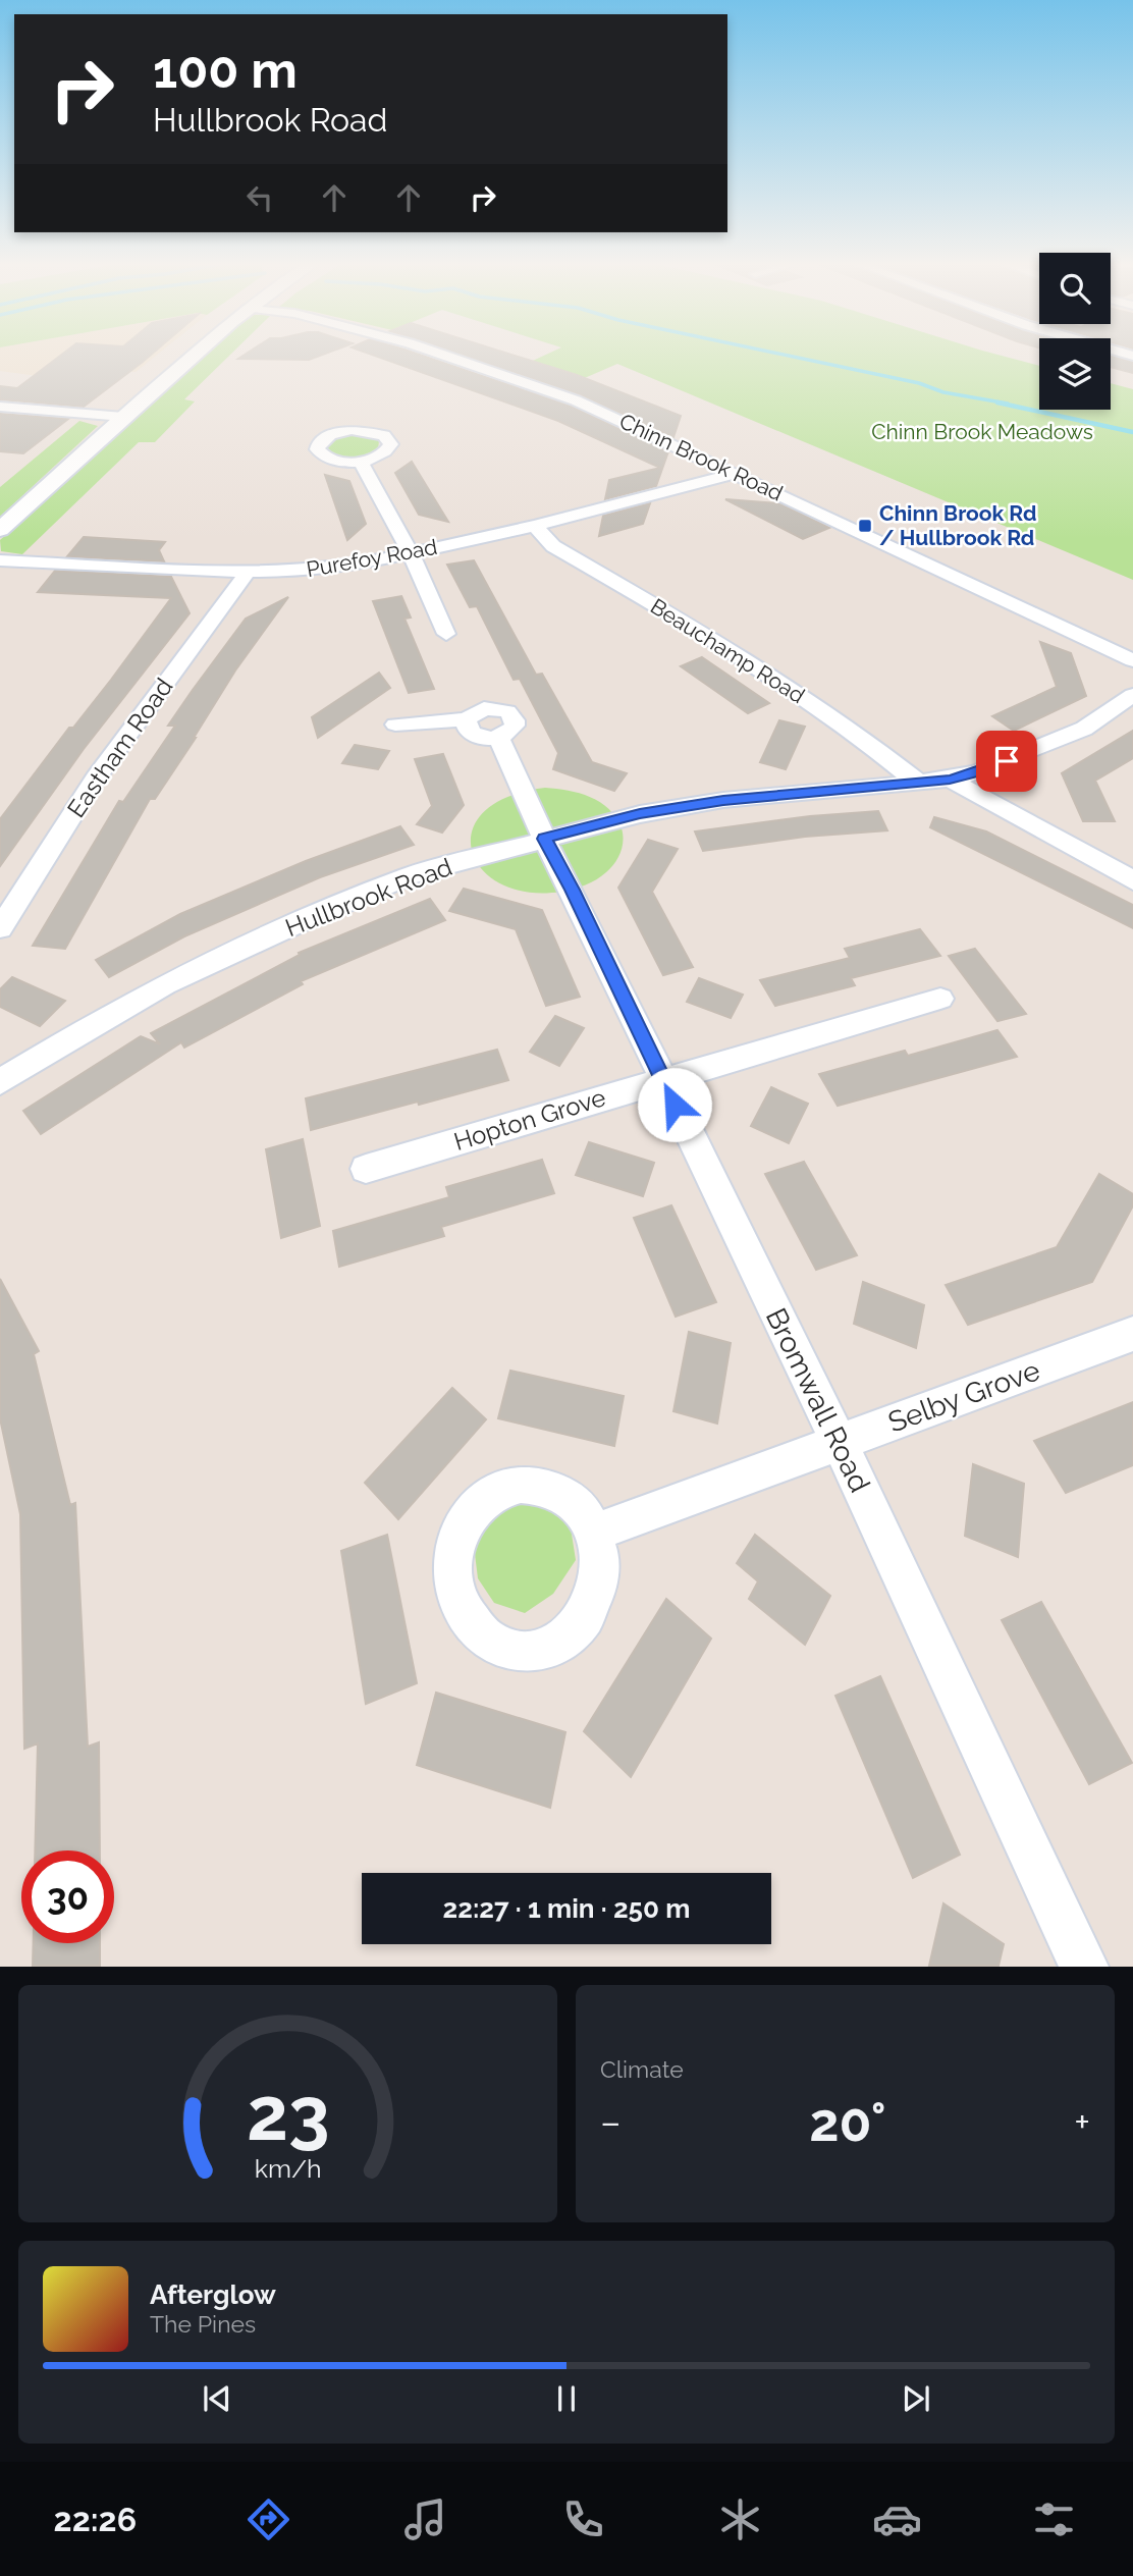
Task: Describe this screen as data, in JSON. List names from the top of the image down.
{
  "streets": {
    "street": [
      "Chinn Brook Road",
      "Purefoy Road",
      "Beauchamp Road",
      "Eastham Road",
      "Hullbrook Road",
      "Hopton Grove",
      "Selby Grove",
      "Bromwall Road"
    ]
  },
  "crossings": [
    ["Chinn Brook Road", "Purefoy Road"],
    ["Purefoy Road", "Beauchamp Road"],
    ["Purefoy Road", "Eastham Road"],
    ["Beauchamp Road", "Hullbrook Road"],
    ["Hullbrook Road", "Bromwall Road"],
    ["Hopton Grove", "Bromwall Road"],
    ["Selby Grove", "Bromwall Road"]
  ],
  "parks": ["Chinn Brook Meadows"],
  "places": {
    "transit": ["Chinn Brook Rd / Hullbrook Rd"]
  },
  "page": {
    "turn": ["100 m", "Hullbrook Road"],
    "limit": "30",
    "trip": "22:27 · 1 min · 250 m",
    "tile": "Climate",
    "heat": ["−", "20°", "+"],
    "song": ["Afterglow", "The Pines"],
    "tabs": "22:26",
    "gauge": ["23", "km/h"]
  }
}
